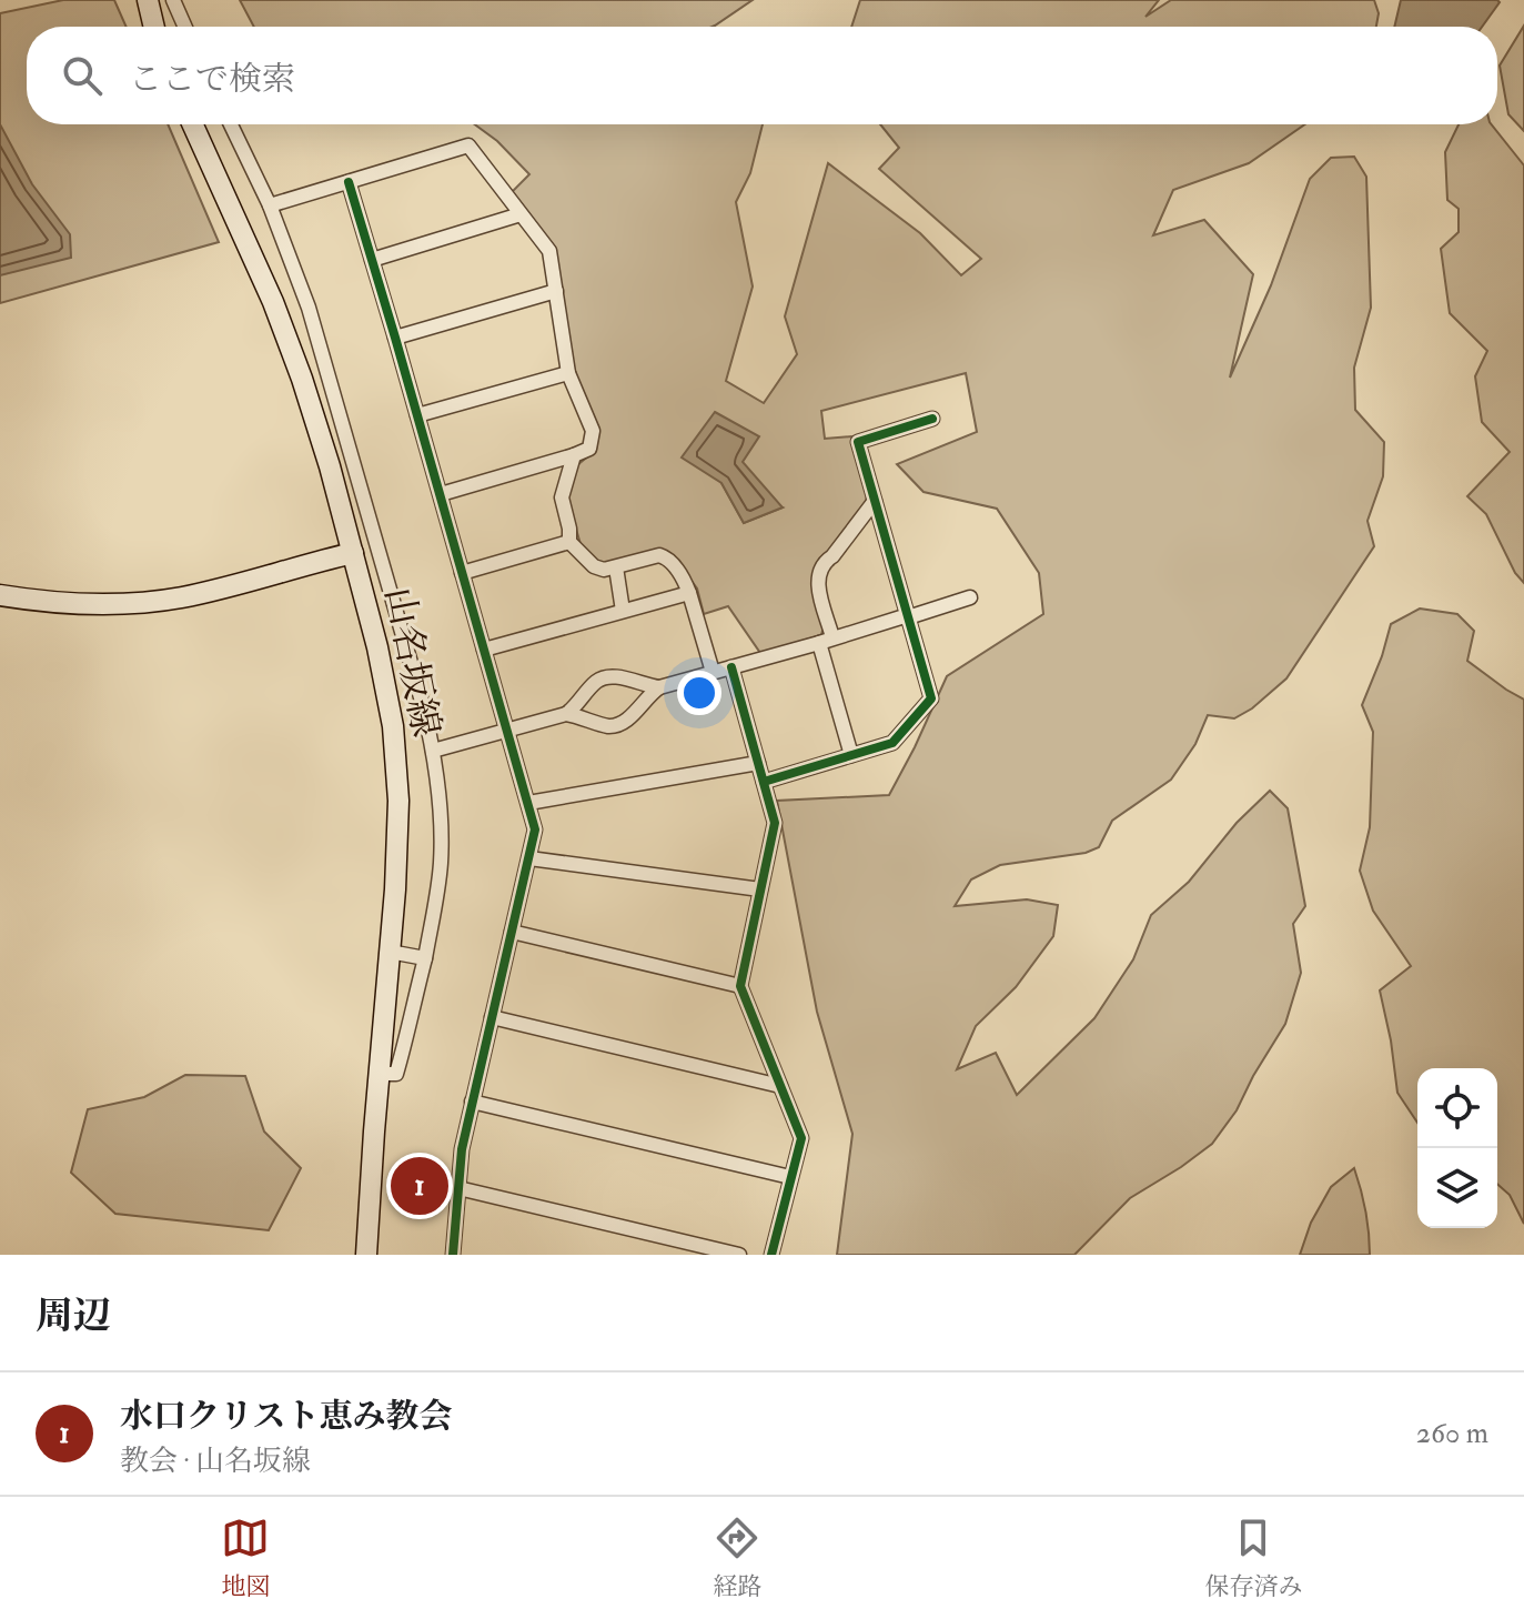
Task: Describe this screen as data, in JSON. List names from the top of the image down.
{
  "streets": {
    "main road": ["山名坂線"]
  },
  "page": {
    "search": "ここで検索",
    "pins": "1",
    "heading": "周辺",
    "list": [
      {
        "mark": "1",
        "name": "水口クリスト恵み教会",
        "note": "教会 · 山名坂線",
        "value": "260 m"
      }
    ],
    "nav": ["地図", "経路", "保存済み"]
  }
}
